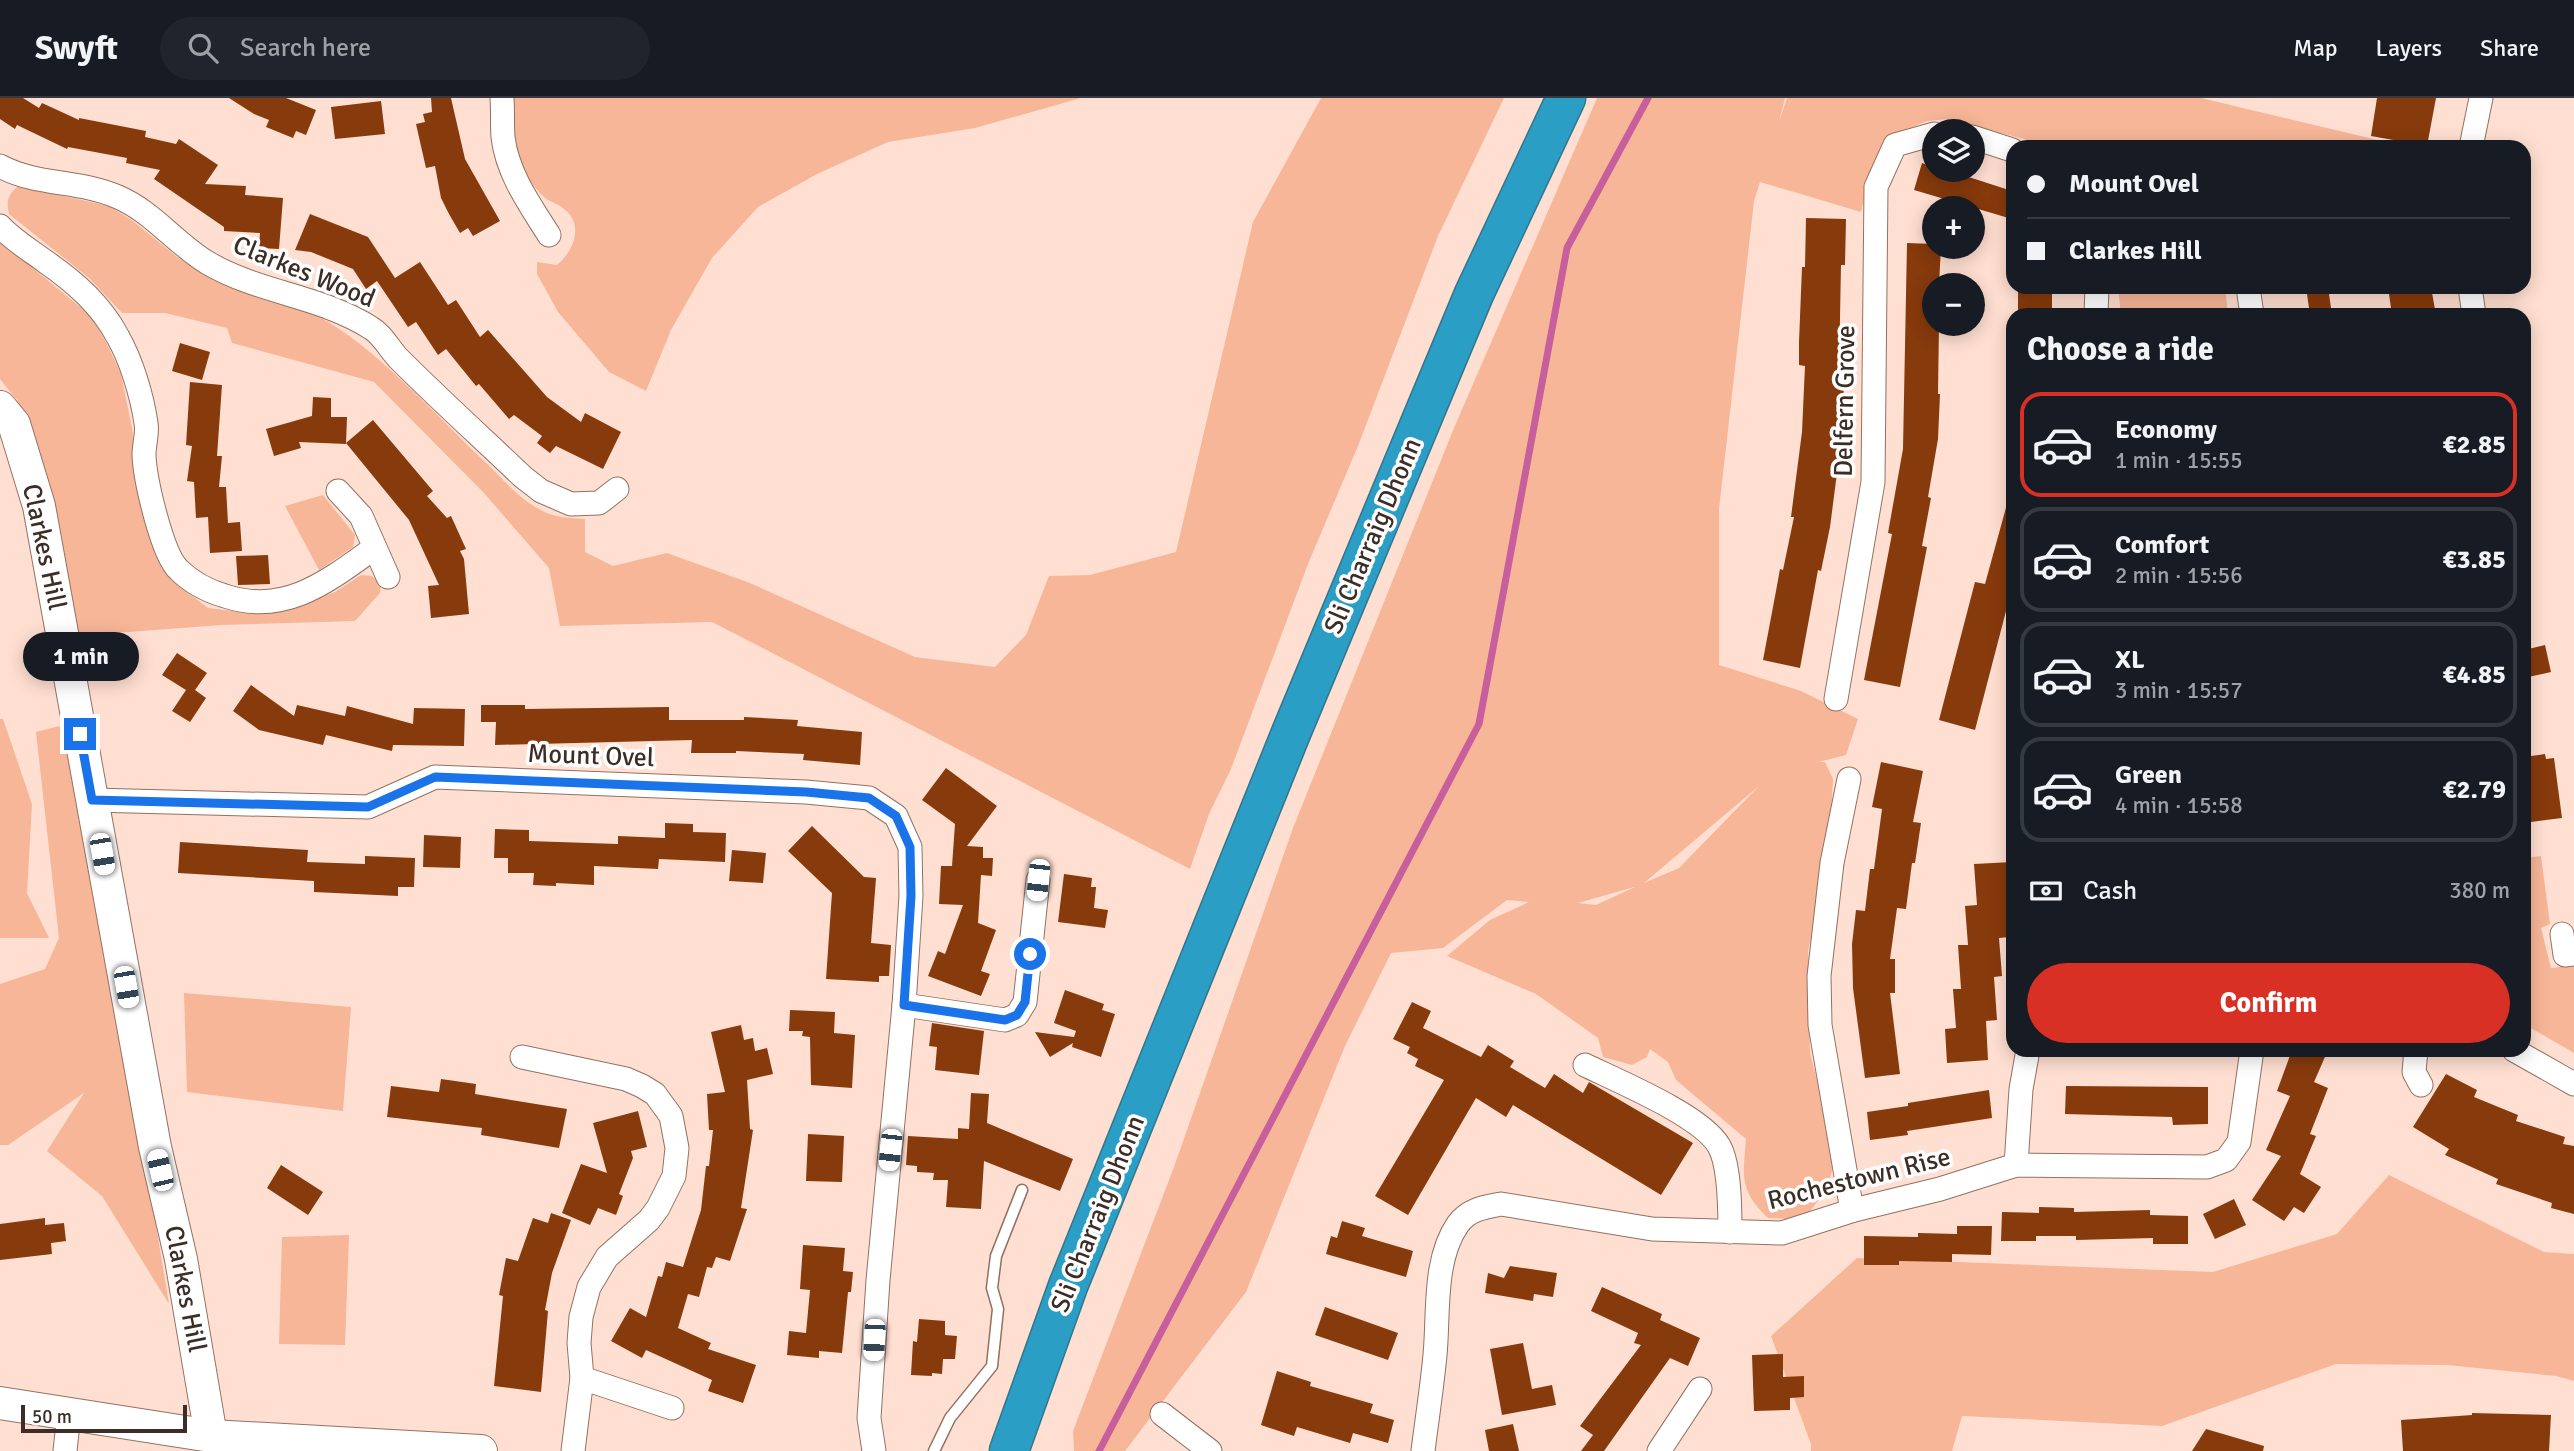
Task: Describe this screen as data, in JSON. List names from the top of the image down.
{
  "streets": {
    "highway": ["Sli Charraig Dhonn"],
    "street": [
      "Clarkes Wood",
      "Delfern Grove",
      "Clarkes Hill",
      "Mount Ovel",
      "Rochestown Rise"
    ]
  },
  "crossings": [
    ["Clarkes Hill", "Mount Ovel"]
  ],
  "scale_bar": "50 m",
  "page": {
    "header": "Swyft",
    "search": "Search here",
    "nav": ["Map", "Layers", "Share"],
    "map_buttons": ["+", "−"],
    "banner": ["Mount Ovel", "Clarkes Hill"],
    "heading": "Choose a ride",
    "list": [
      {
        "name": "Economy",
        "note": "1 min · 15:55",
        "value": "€2.85"
      },
      {
        "name": "Comfort",
        "note": "2 min · 15:56",
        "value": "€3.85"
      },
      {
        "name": "XL",
        "note": "3 min · 15:57",
        "value": "€4.85"
      },
      {
        "name": "Green",
        "note": "4 min · 15:58",
        "value": "€2.79"
      }
    ],
    "bubble": "1 min",
    "pay": ["Cash", "380 m"],
    "buttons": "Confirm",
    "scale": "50 m"
  }
}
